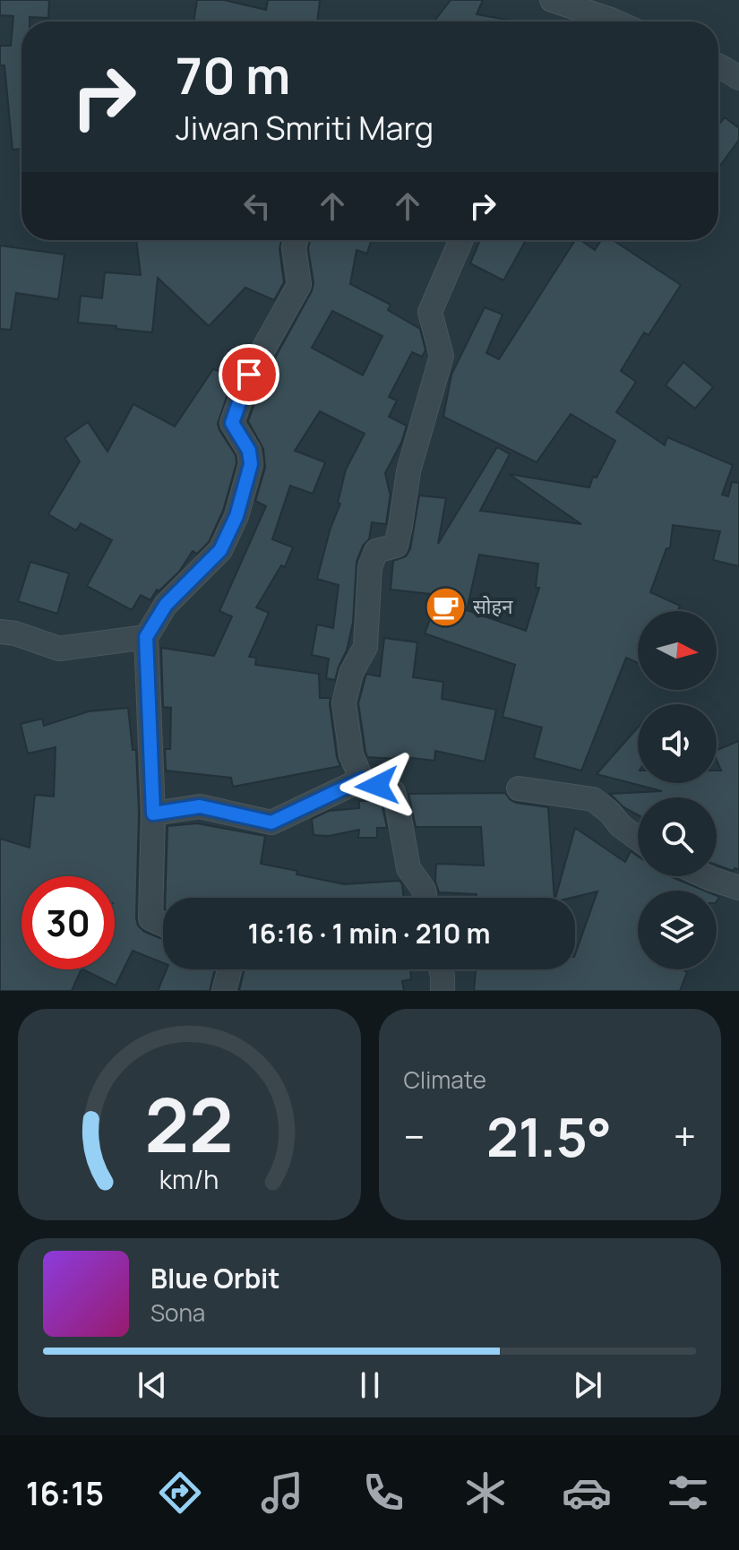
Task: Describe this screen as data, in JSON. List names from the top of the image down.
{
  "places": {
    "cafe": ["सोहन"]
  },
  "north": "right",
  "page": {
    "turn": ["70 m", "Jiwan Smriti Marg"],
    "limit": "30",
    "trip": "16:16 · 1 min · 210 m",
    "tile": "Climate",
    "heat": ["−", "21.5°", "+"],
    "song": ["Blue Orbit", "Sona"],
    "tabs": "16:15",
    "gauge": ["22", "km/h"]
  }
}
